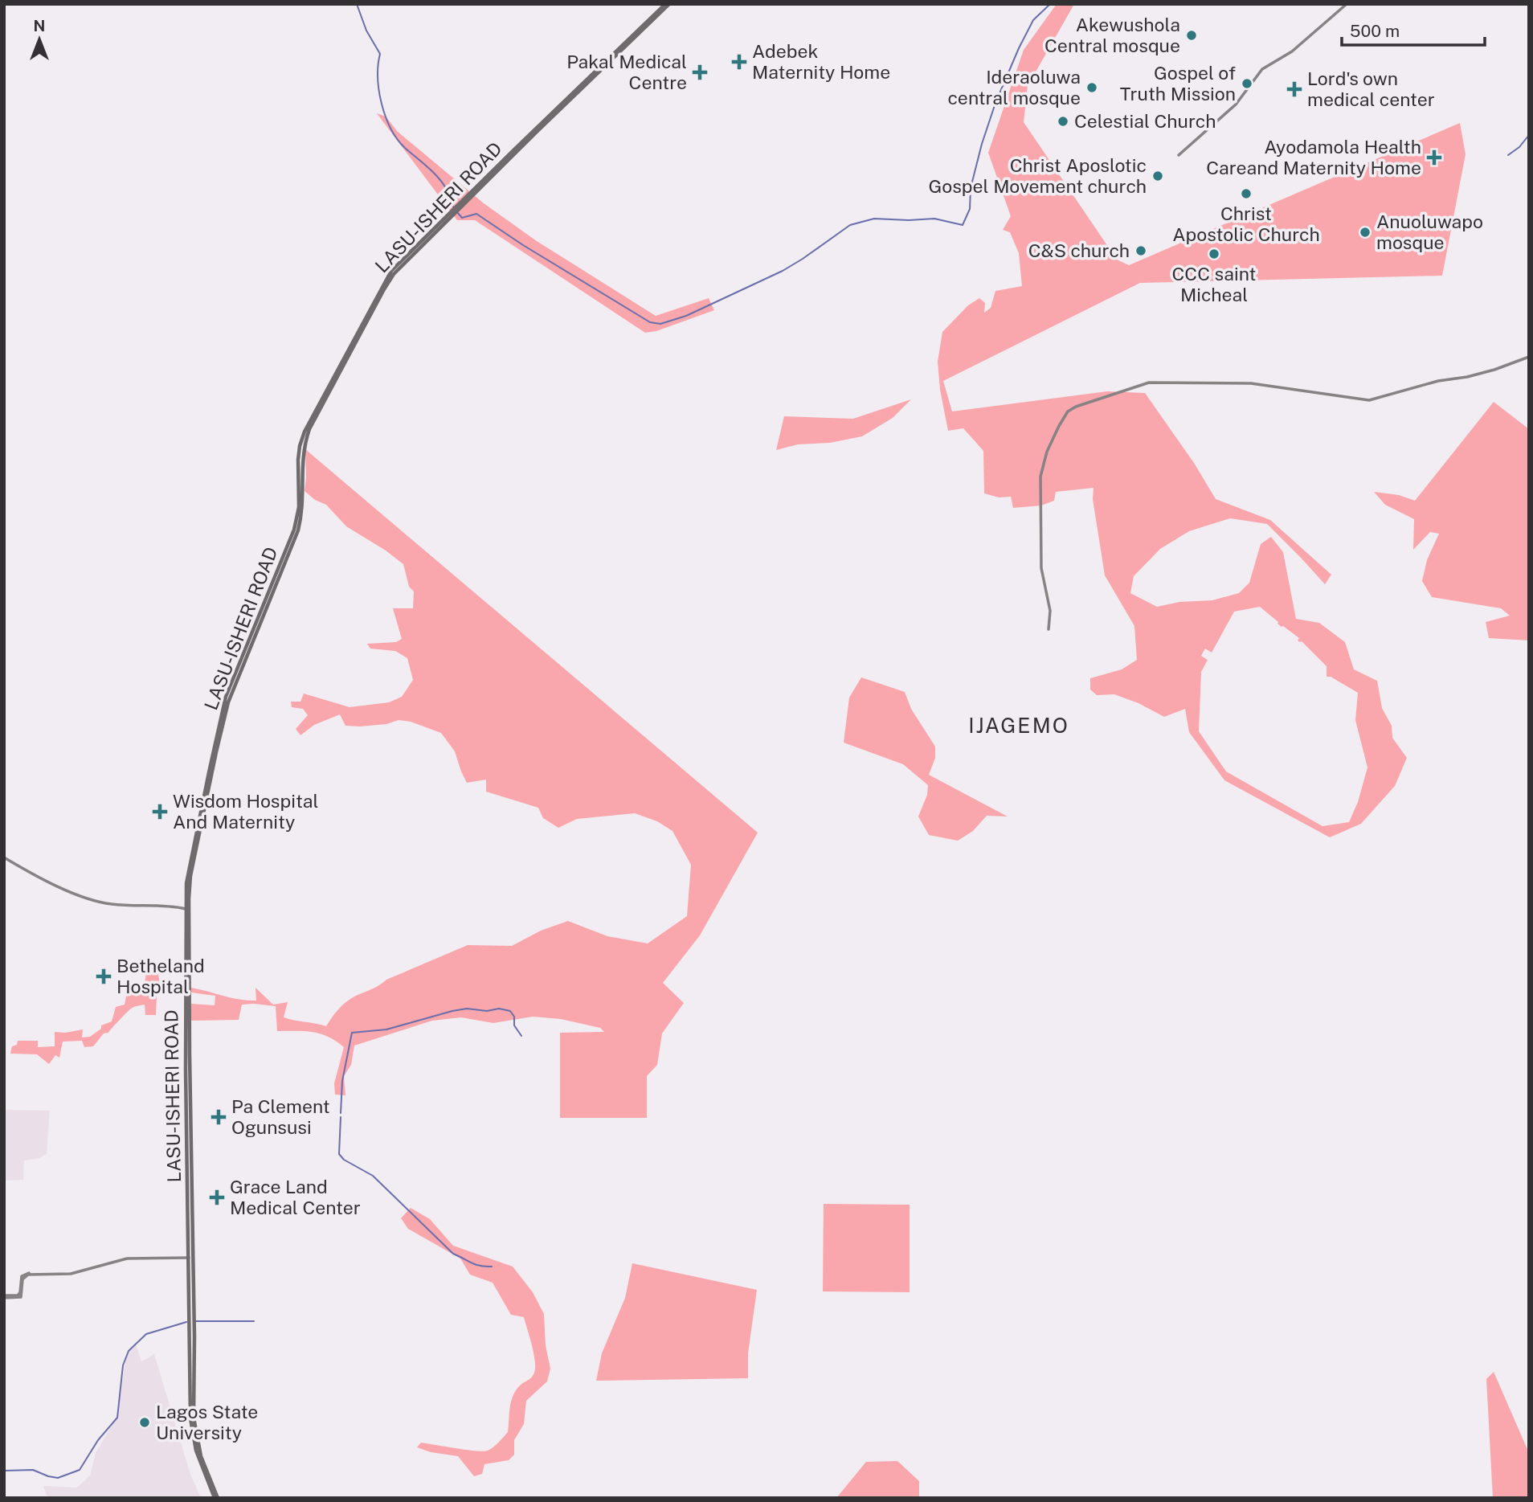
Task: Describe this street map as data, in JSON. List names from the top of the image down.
{
  "streets": {
    "main road": ["LASU-ISHERI ROAD"]
  },
  "districts": ["IJAGEMO"],
  "places": {
    "other": [
      "Akewushola Central mosque",
      "Gospel of Truth Mission",
      "Ideraoluwa central mosque",
      "Celestial Church",
      "Christ Aposlotic Gospel Movement church",
      "Christ Apostolic Church",
      "Anuoluwapo mosque",
      "C&S church",
      "CCC saint Micheal",
      "Lagos State University"
    ],
    "health": [
      "Adebek Maternity Home",
      "Pakal Medical Centre",
      "Lord's own medical center",
      "Ayodamola Health Careand Maternity Home",
      "Wisdom Hospital And Maternity",
      "Betheland Hospital",
      "Pa Clement Ogunsusi",
      "Grace Land Medical Center"
    ]
  },
  "scale_bar": "500 m",
  "north": "top"
}
